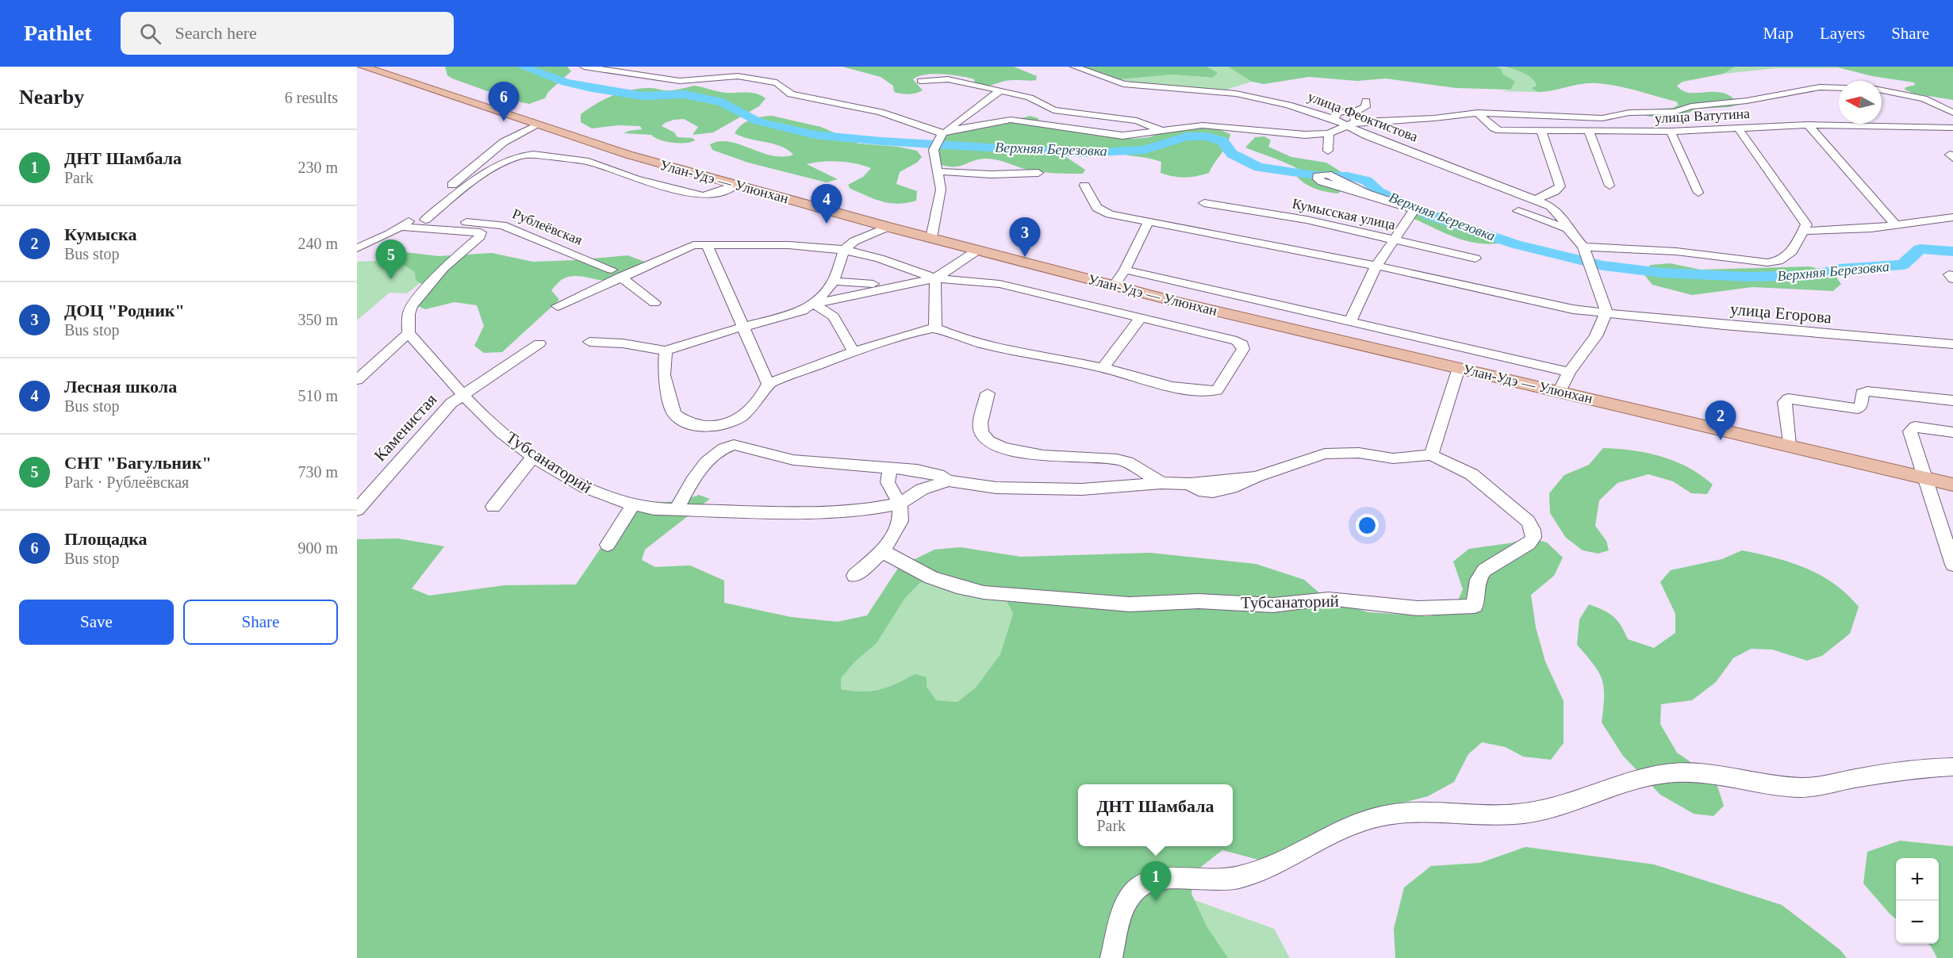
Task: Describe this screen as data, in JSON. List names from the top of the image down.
{
  "streets": {
    "main road": ["Улан-Удэ — Улюнхан"],
    "street": [
      "улица Ватутина",
      "улица Феоктистова",
      "Кумысская улица",
      "Рублеёвская",
      "улица Егорова",
      "Каменистая",
      "Тубсанаторий"
    ]
  },
  "crossings": [
    ["улица Феоктистова", "улица Егорова"],
    ["Каменистая", "Тубсанаторий"]
  ],
  "water": ["Верхняя Березовка"],
  "north": "left",
  "page": {
    "header": "Pathlet",
    "search": "Search here",
    "nav": ["Map", "Layers", "Share"],
    "heading": ["Nearby", "6 results"],
    "pins": [
      "6",
      "4",
      "3",
      "5",
      "2",
      "1"
    ],
    "list": [
      {
        "mark": "1",
        "name": "ДНТ Шамбала",
        "note": "Park",
        "value": "230 m"
      },
      {
        "mark": "2",
        "name": "Кумыска",
        "note": "Bus stop",
        "value": "240 m"
      },
      {
        "mark": "3",
        "name": "ДОЦ \"Родник\"",
        "note": "Bus stop",
        "value": "350 m"
      },
      {
        "mark": "4",
        "name": "Лесная школа",
        "note": "Bus stop",
        "value": "510 m"
      },
      {
        "mark": "5",
        "name": "СНТ \"Багульник\"",
        "note": "Park · Рублеёвская",
        "value": "730 m"
      },
      {
        "mark": "6",
        "name": "Площадка",
        "note": "Bus stop",
        "value": "900 m"
      }
    ],
    "buttons": ["Save", "Share"],
    "popup": ["ДНТ Шамбала", "Park"],
    "map_buttons": ["+", "−"]
  }
}
